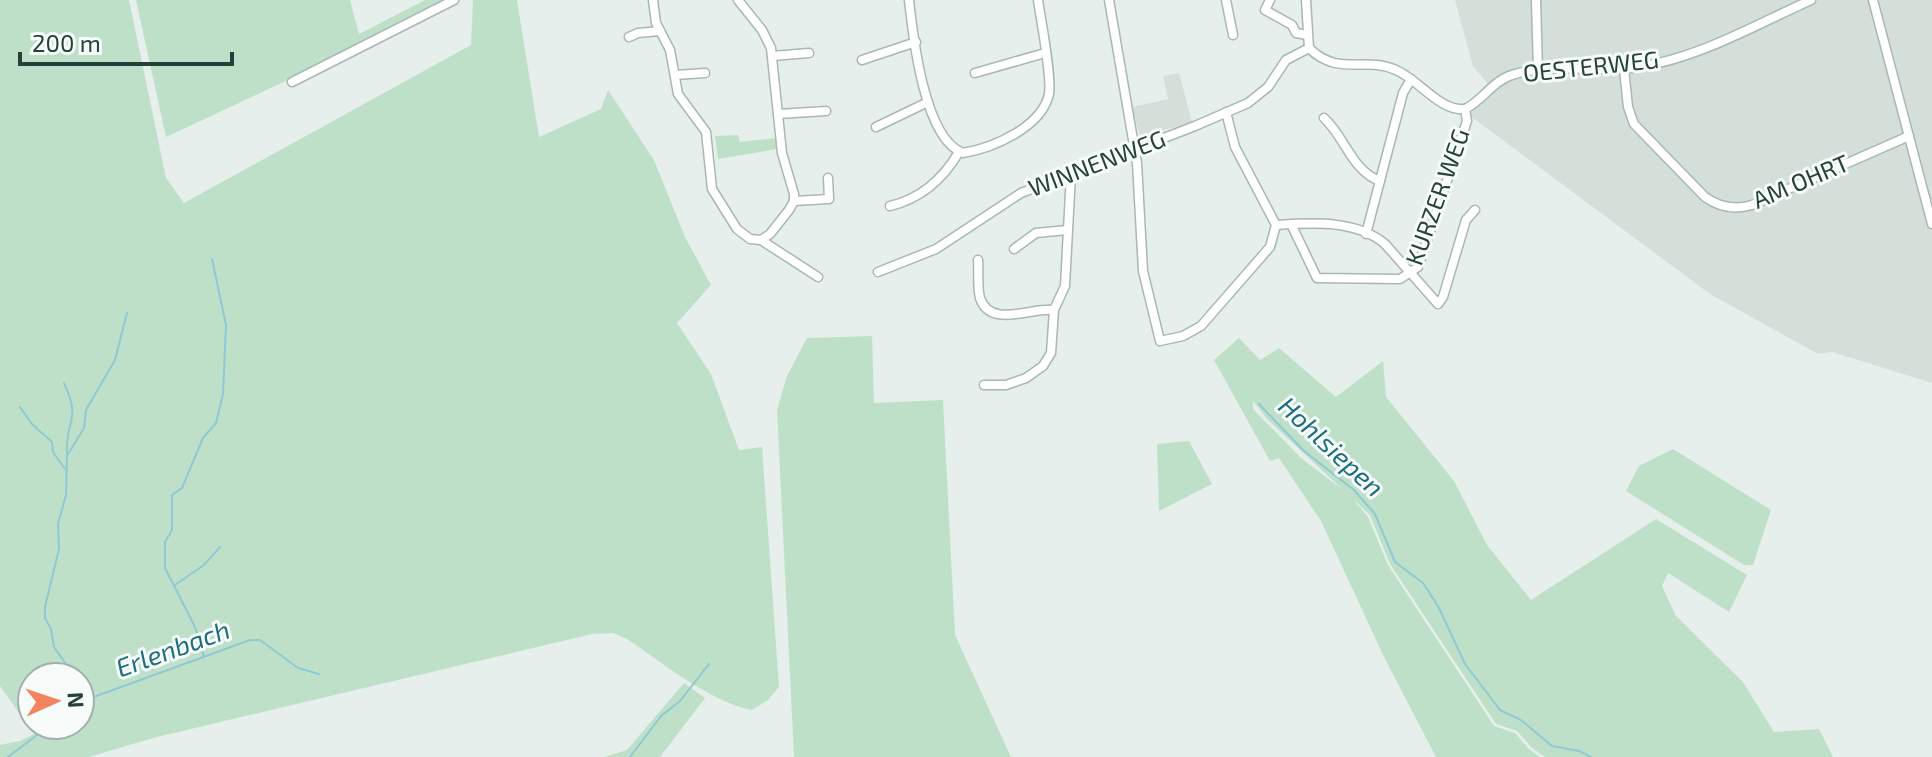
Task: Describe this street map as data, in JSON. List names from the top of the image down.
{
  "streets": {
    "street": [
      "OESTERWEG",
      "WINNENWEG",
      "AM OHRT",
      "KURZER WEG"
    ]
  },
  "crossings": [
    ["OESTERWEG", "AM OHRT"],
    ["OESTERWEG", "KURZER WEG"]
  ],
  "water": ["Hohlsiepen", "Erlenbach"],
  "scale_bar": "200 m",
  "north": "right"
}
